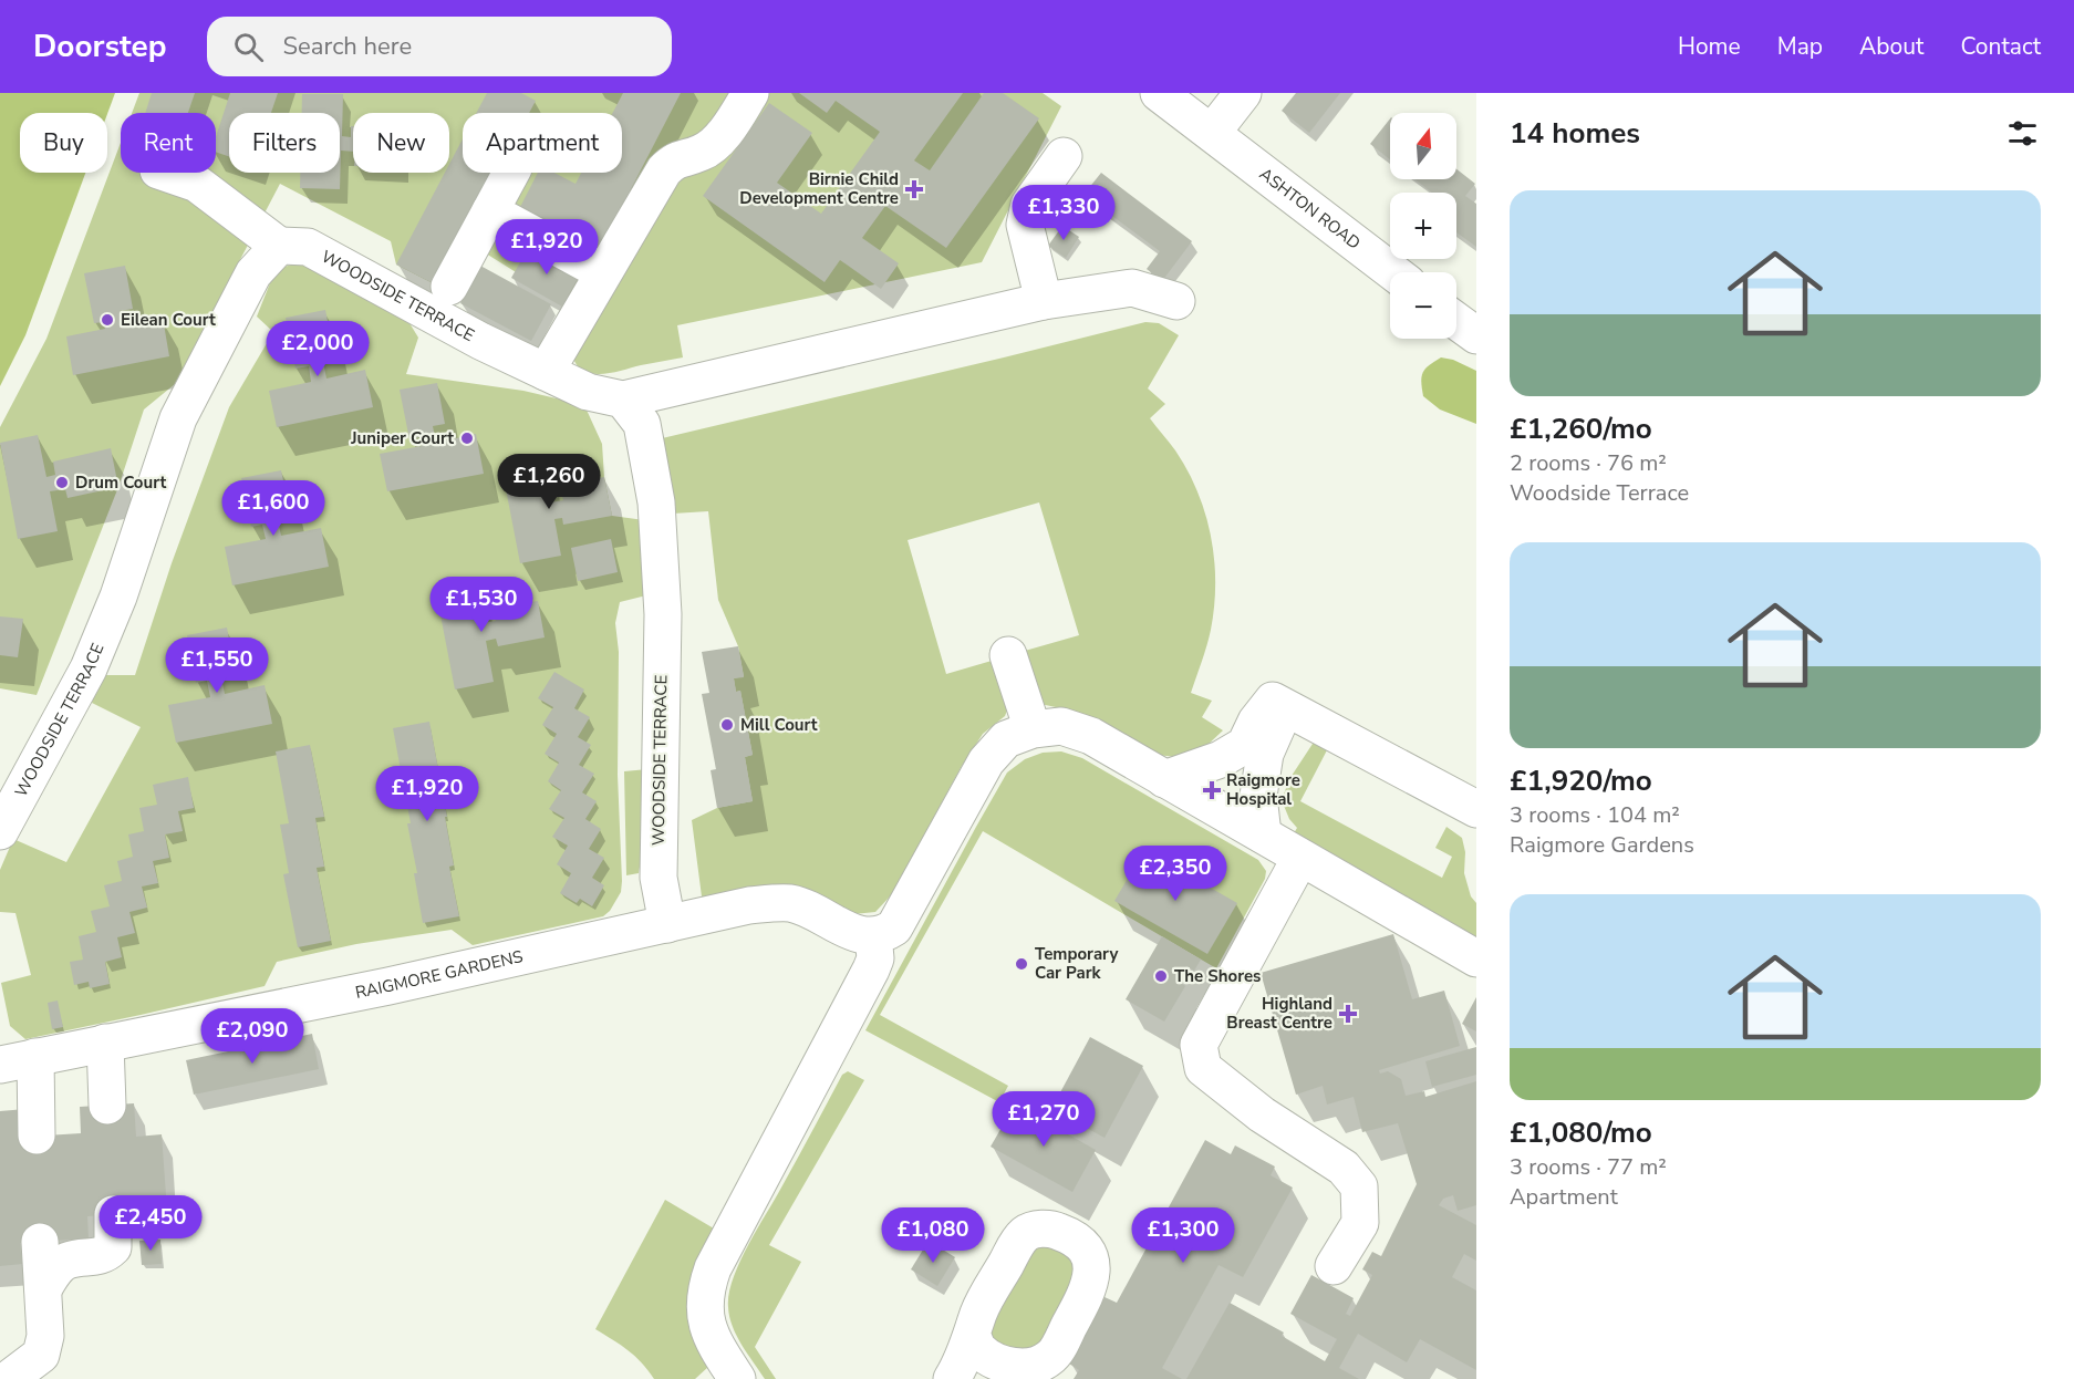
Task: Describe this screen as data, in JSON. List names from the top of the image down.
{
  "streets": {
    "street": ["ASHTON ROAD", "WOODSIDE TERRACE", "RAIGMORE GARDENS"]
  },
  "crossings": [
    ["WOODSIDE TERRACE", "RAIGMORE GARDENS"]
  ],
  "places": {
    "health": ["Birnie Child Development Centre", "Raigmore Hospital", "Highland Breast Centre"],
    "other": [
      "Eilean Court",
      "Juniper Court",
      "Drum Court",
      "Mill Court",
      "Temporary Car Park",
      "The Shores"
    ]
  },
  "north": "top",
  "page": {
    "header": "Doorstep",
    "search": "Search here",
    "nav": [
      "Home",
      "Map",
      "About",
      "Contact"
    ],
    "heading": "14 homes",
    "map_buttons": ["+", "−"],
    "chip": [
      "Buy",
      "Rent",
      "Filters",
      "New",
      "Apartment"
    ],
    "list": [
      {
        "name": "£1,260/mo",
        "note": "2 rooms · 76 m² · Woodside Terrace"
      },
      {
        "name": "£1,920/mo",
        "note": "3 rooms · 104 m² · Raigmore Gardens"
      },
      {
        "name": "£1,080/mo",
        "note": "3 rooms · 77 m² · Apartment"
      }
    ],
    "price": [
      "£1,330",
      "£1,920",
      "£2,000",
      "£1,260",
      "£1,600",
      "£1,530",
      "£1,550",
      "£1,920",
      "£2,350",
      "£2,090",
      "£1,270",
      "£2,450",
      "£1,080",
      "£1,300"
    ]
  }
}
